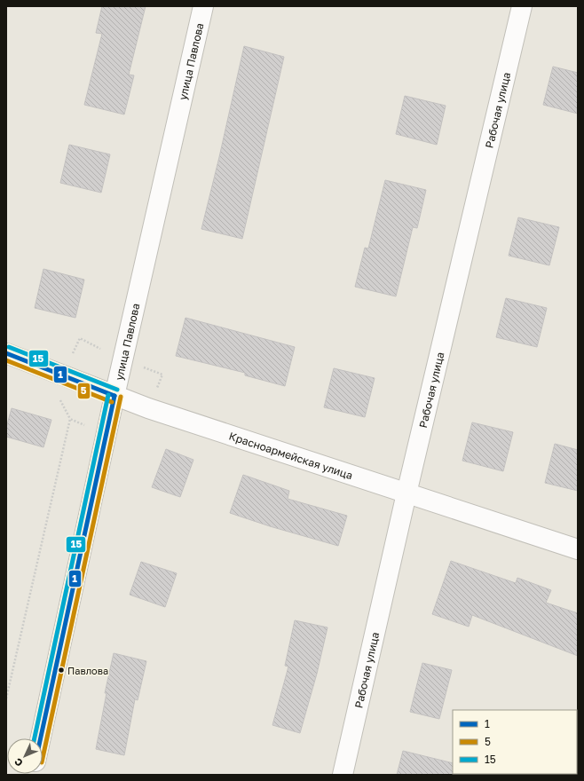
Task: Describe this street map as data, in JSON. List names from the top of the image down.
{
  "streets": {
    "street": ["улица Павлова", "Рабочая улица", "Красноармейская улица"]
  },
  "crossings": [
    ["улица Павлова", "Красноармейская улица"],
    ["Рабочая улица", "Красноармейская улица"]
  ],
  "places": ["Павлова"],
  "lines": ["transit line 15", "transit line 1", "transit line 5"],
  "legend": ["1", "5", "15"],
  "north": "bottom left"
}
